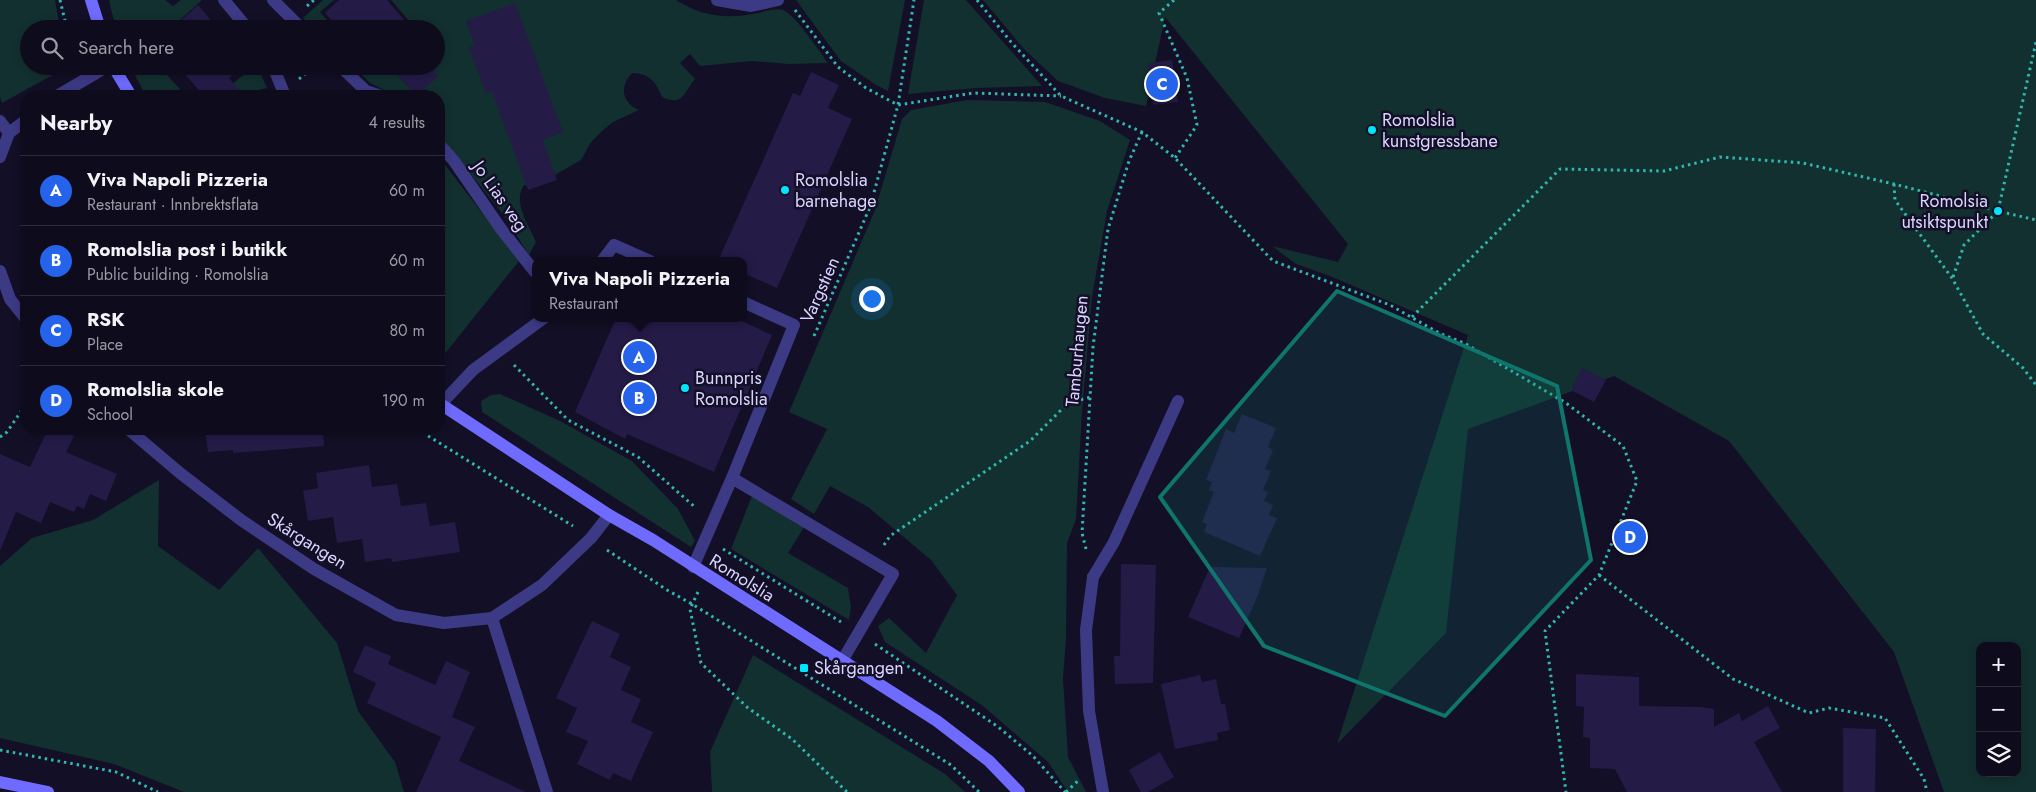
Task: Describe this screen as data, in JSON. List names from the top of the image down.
{
  "streets": {
    "street": ["Jo Lias veg", "Skårgangen", "Romolslia"],
    "path": ["Vargstien", "Tamburhaugen"]
  },
  "crossings": [
    ["Skårgangen", "Romolslia"]
  ],
  "places": {
    "other": [
      "Romolslia kunstgressbane",
      "Romolslia barnehage",
      "Romolsia utsiktspunkt",
      "Bunnpris Romolslia"
    ],
    "transit": ["Skårgangen"]
  },
  "page": {
    "search": "Search here",
    "pins": [
      "C",
      "A",
      "B",
      "D"
    ],
    "heading": ["Nearby", "4 results"],
    "list": [
      {
        "mark": "A",
        "name": "Viva Napoli Pizzeria",
        "note": "Restaurant · Innbrektsflata",
        "value": "60 m"
      },
      {
        "mark": "B",
        "name": "Romolslia post i butikk",
        "note": "Public building · Romolslia",
        "value": "60 m"
      },
      {
        "mark": "C",
        "name": "RSK",
        "note": "Place",
        "value": "80 m"
      },
      {
        "mark": "D",
        "name": "Romolslia skole",
        "note": "School",
        "value": "190 m"
      }
    ],
    "popup": ["Viva Napoli Pizzeria", "Restaurant"],
    "map_buttons": ["+", "−"]
  }
}
